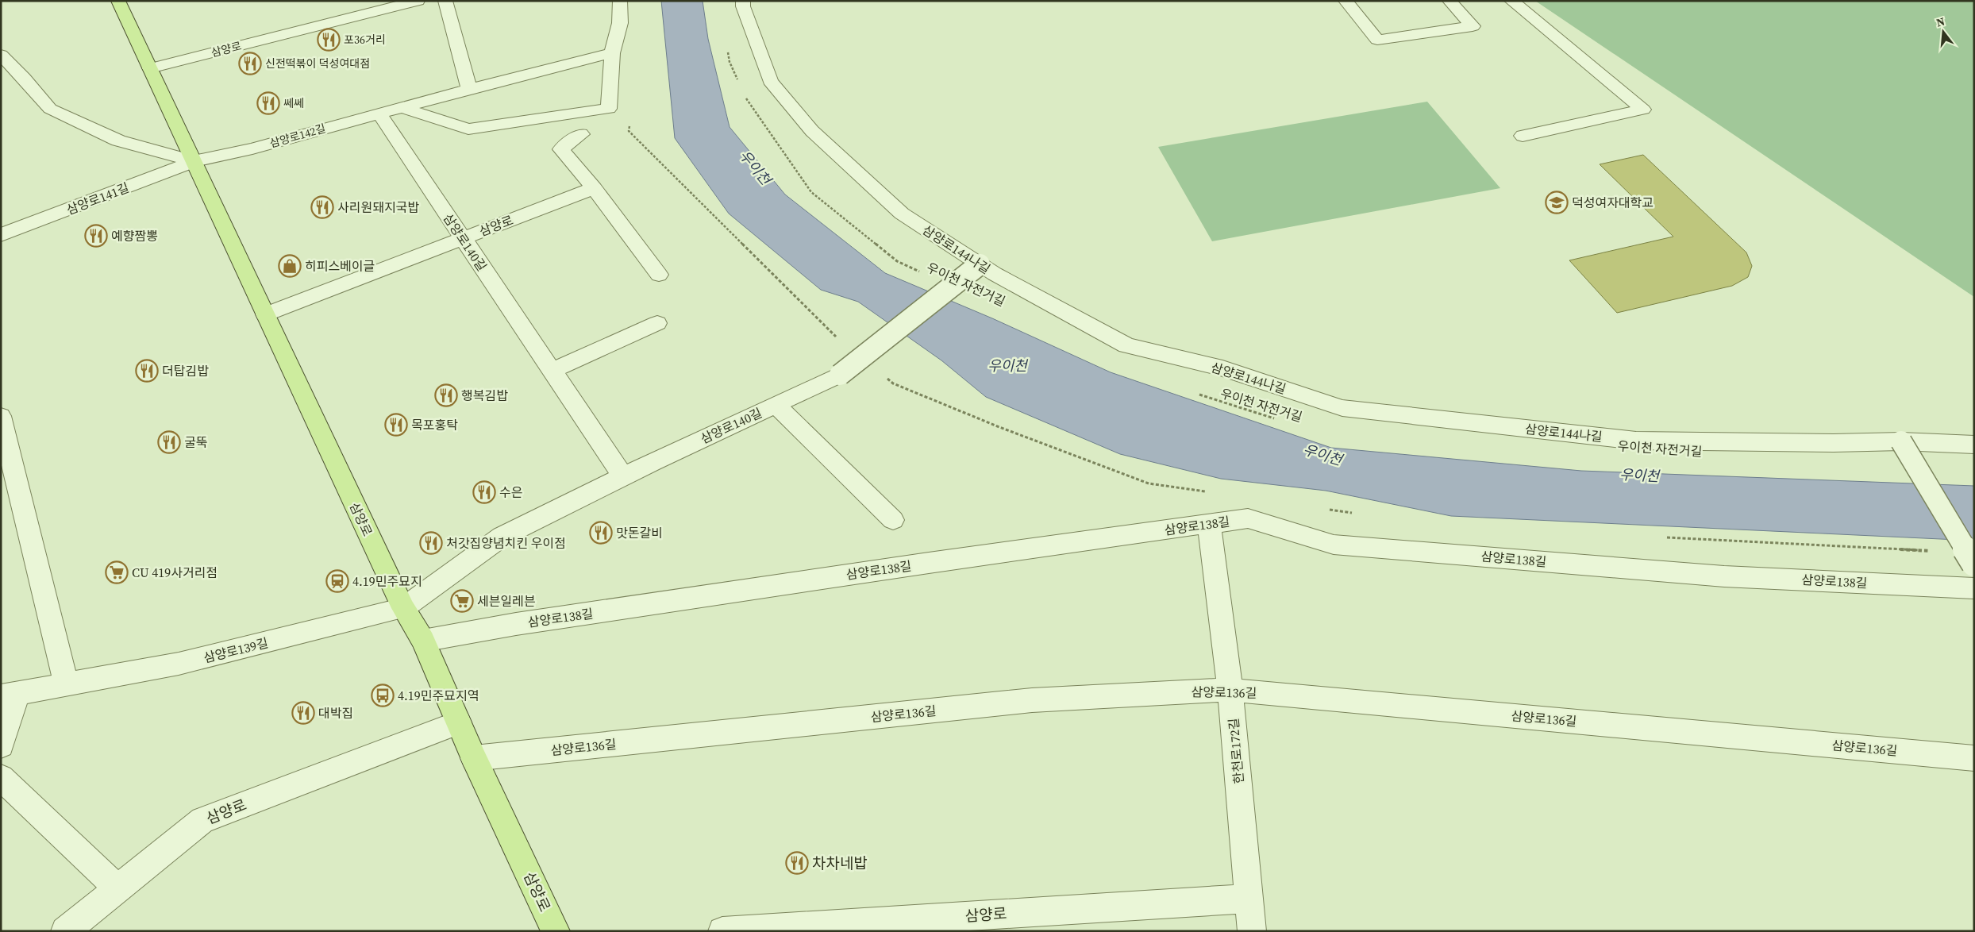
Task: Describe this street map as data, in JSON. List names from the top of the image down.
{
  "streets": {
    "main road": ["삼양로"],
    "street": [
      "삼양로142길",
      "삼양로141길",
      "삼양로140길",
      "삼양로144나길",
      "삼양로138길",
      "삼양로139길",
      "삼양로136길",
      "한천로172길"
    ],
    "path": ["우이천 자전거길"]
  },
  "crossings": [
    ["삼양로", "삼양로142길"],
    ["삼양로", "삼양로141길"],
    ["삼양로", "삼양로140길"],
    ["삼양로", "삼양로138길"],
    ["삼양로", "삼양로139길"],
    ["삼양로", "삼양로136길"],
    ["삼양로", "한천로172길"],
    ["삼양로142길", "삼양로141길"],
    ["삼양로142길", "삼양로140길"],
    ["삼양로140길", "삼양로144나길"],
    ["삼양로140길", "삼양로139길"],
    ["삼양로138길", "한천로172길"],
    ["삼양로136길", "한천로172길"]
  ],
  "water": ["우이천"],
  "places": {
    "restaurant": [
      "포36거리",
      "신전떡볶이 덕성여대점",
      "쎄쎄",
      "사리원돼지국밥",
      "예향짬뽕",
      "더탑김밥",
      "행복김밥",
      "목포홍탁",
      "굴뚝",
      "수은",
      "맛돈갈비",
      "처갓집양념치킨 우이점",
      "대박집",
      "차차네밥"
    ],
    "school or university": ["덕성여자대학교"],
    "shop": ["히피스베이글"],
    "supermarket": ["CU 419사거리점", "세븐일레븐"],
    "station": ["4.19민주묘지"],
    "bus stop": ["4.19민주묘지역"]
  },
  "north": "top"
}
